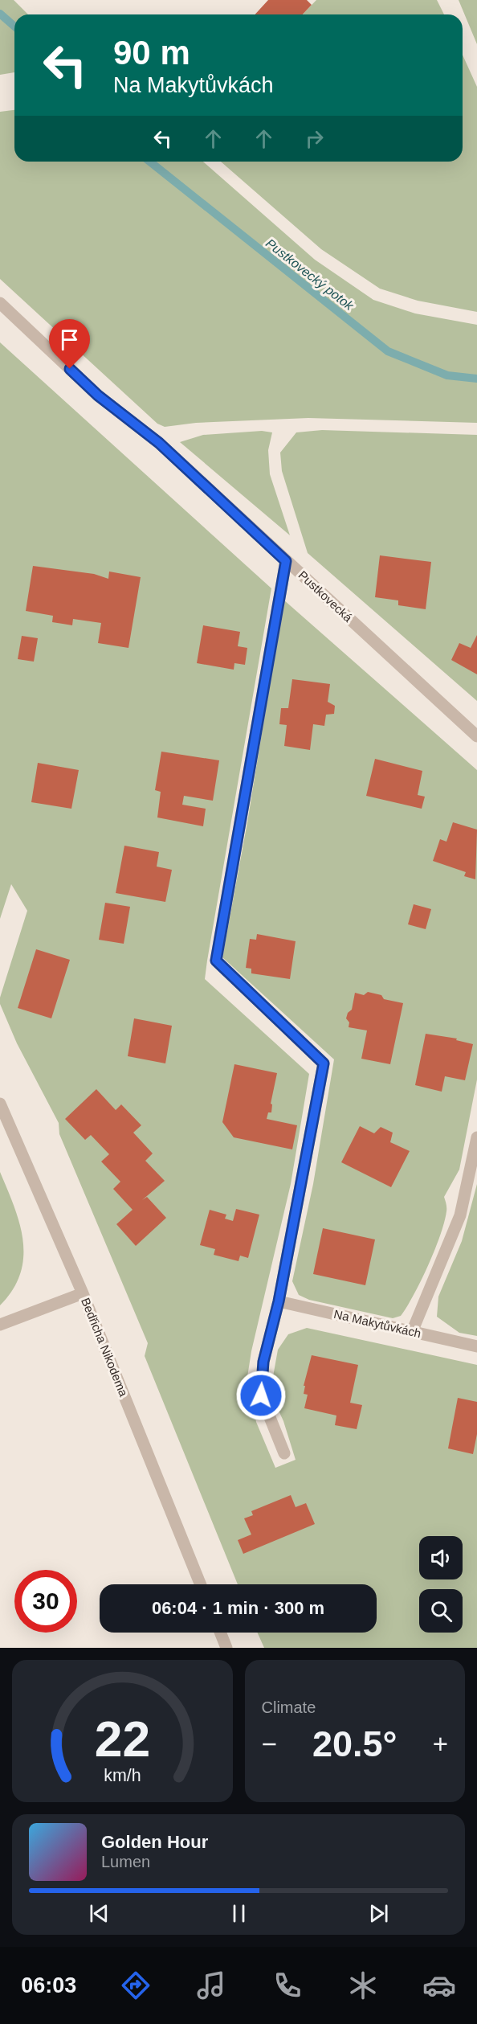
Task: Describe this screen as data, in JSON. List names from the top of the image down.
{
  "streets": {
    "street": ["Pustkovecká", "Na Makytůvkách", "Bedřicha Nikodema"]
  },
  "water": ["Pustkovecký potok"],
  "page": {
    "turn": ["90 m", "Na Makytůvkách"],
    "limit": "30",
    "trip": "06:04 · 1 min · 300 m",
    "tile": "Climate",
    "heat": ["−", "20.5°", "+"],
    "song": ["Golden Hour", "Lumen"],
    "tabs": "06:03",
    "gauge": ["22", "km/h"]
  }
}
